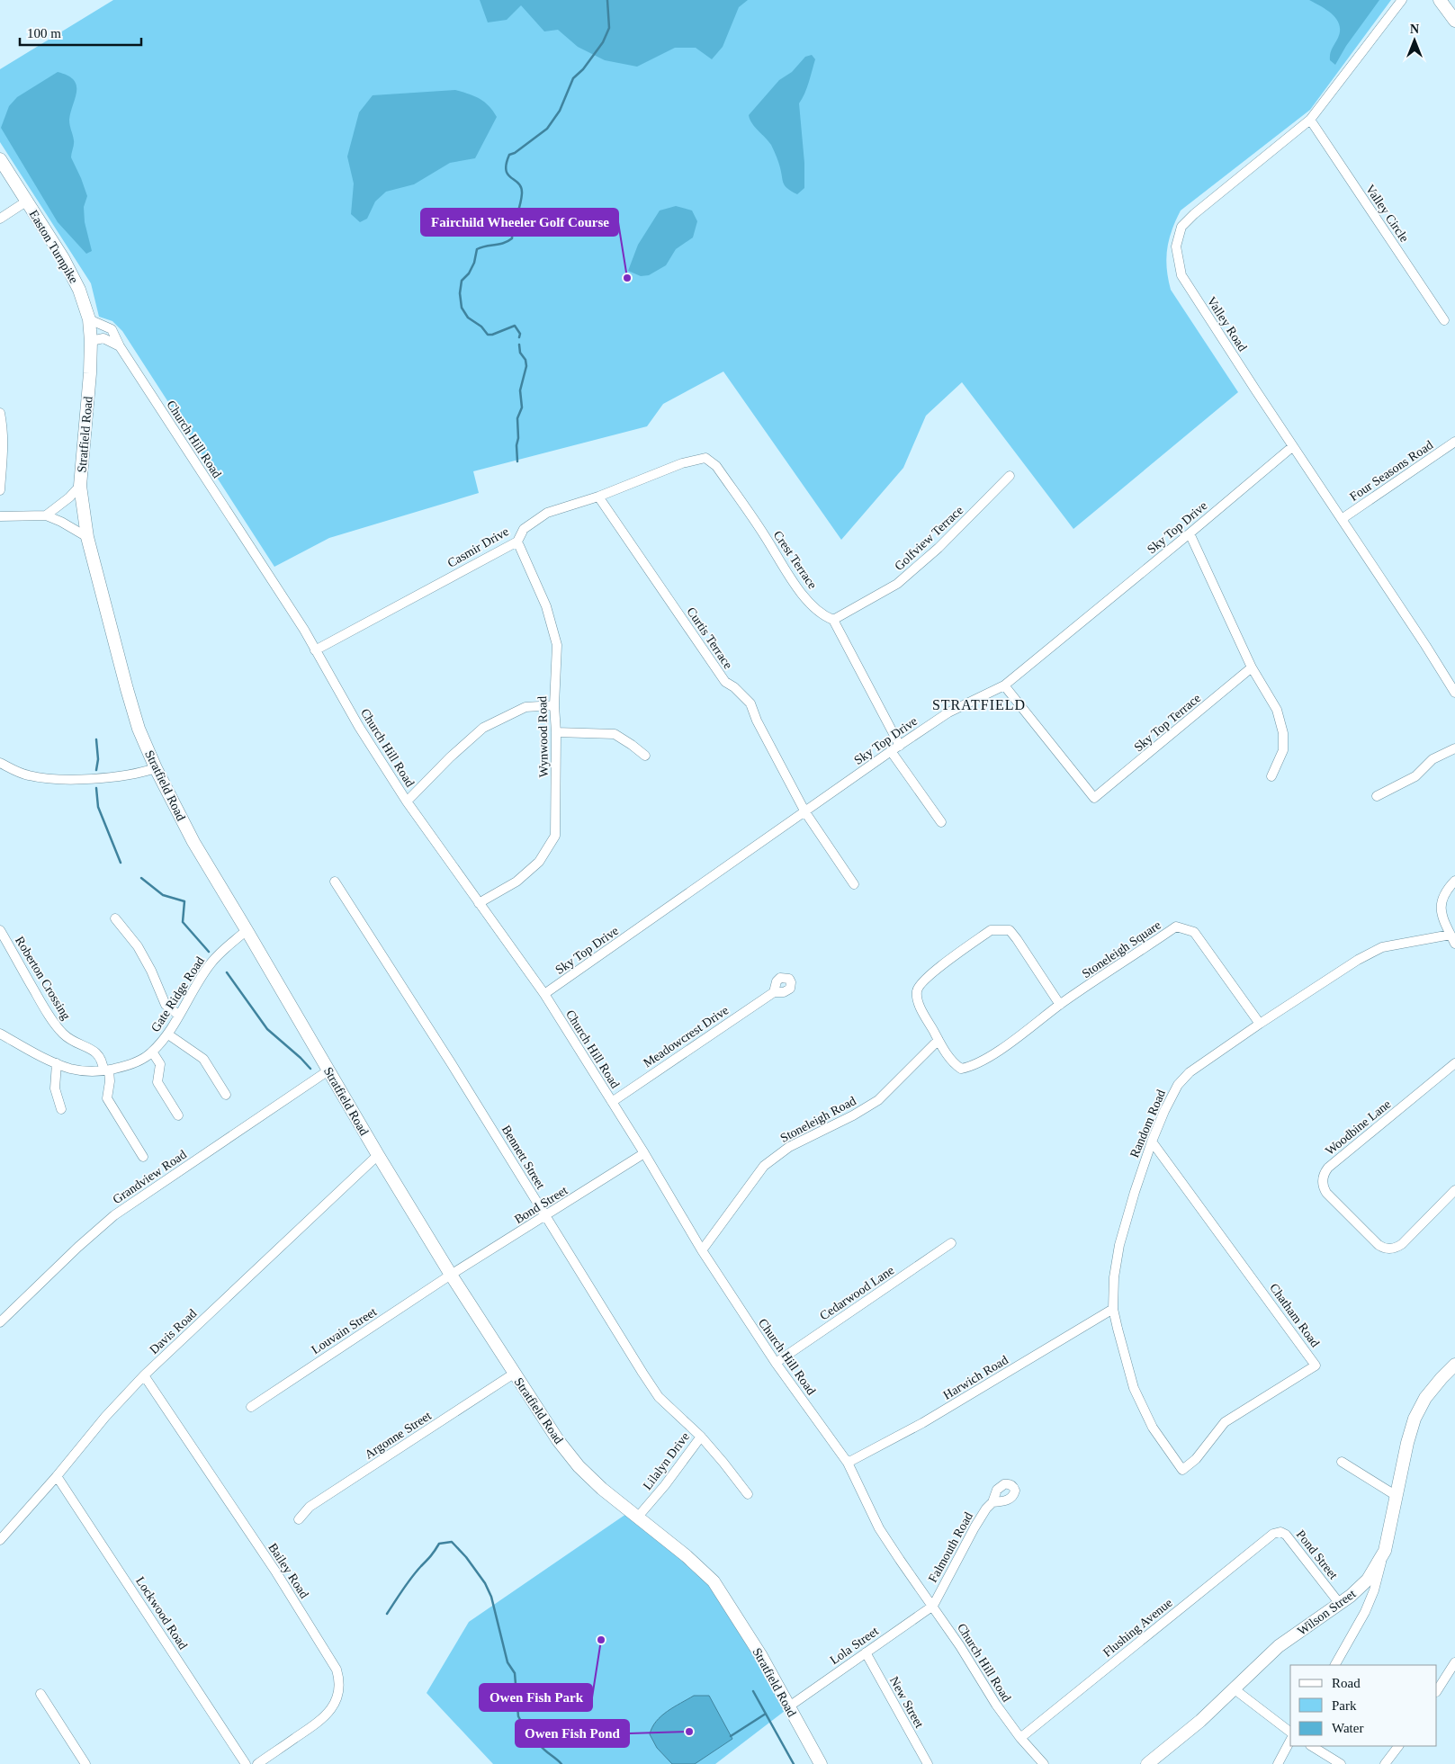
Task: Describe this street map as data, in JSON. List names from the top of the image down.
{
  "streets": {
    "main road": ["Easton Turnpike", "Stratfield Road", "Wilson Street"],
    "street": [
      "Valley Circle",
      "Valley Road",
      "Church Hill Road",
      "Four Seasons Road",
      "Sky Top Drive",
      "Golfview Terrace",
      "Casmir Drive",
      "Crest Terrace",
      "Curtis Terrace",
      "Sky Top Terrace",
      "Wynwood Road",
      "Stoneleigh Square",
      "Roberton Crossing",
      "Gate Ridge Road",
      "Meadowcrest Drive",
      "Stoneleigh Road",
      "Random Road",
      "Woodbine Lane",
      "Bennett Street",
      "Grandview Road",
      "Bond Street",
      "Cedarwood Lane",
      "Chatham Road",
      "Louvain Street",
      "Davis Road",
      "Harwich Road",
      "Argonne Street",
      "Lilalyn Drive",
      "Falmouth Road",
      "Pond Street",
      "Bailey Road",
      "Lockwood Road",
      "Flushing Avenue",
      "Lola Street",
      "New Street"
    ]
  },
  "crossings": [
    ["Valley Circle", "Valley Road"],
    ["Easton Turnpike", "Stratfield Road"],
    ["Easton Turnpike", "Church Hill Road"],
    ["Valley Road", "Four Seasons Road"],
    ["Valley Road", "Sky Top Drive"],
    ["Stratfield Road", "Gate Ridge Road"],
    ["Stratfield Road", "Grandview Road"],
    ["Stratfield Road", "Bond Street"],
    ["Stratfield Road", "Louvain Street"],
    ["Stratfield Road", "Davis Road"],
    ["Stratfield Road", "Argonne Street"],
    ["Stratfield Road", "Lilalyn Drive"],
    ["Stratfield Road", "Lola Street"],
    ["Church Hill Road", "Sky Top Drive"],
    ["Church Hill Road", "Casmir Drive"],
    ["Church Hill Road", "Wynwood Road"],
    ["Church Hill Road", "Meadowcrest Drive"],
    ["Church Hill Road", "Stoneleigh Road"],
    ["Church Hill Road", "Bond Street"],
    ["Church Hill Road", "Cedarwood Lane"],
    ["Church Hill Road", "Harwich Road"],
    ["Church Hill Road", "Falmouth Road"],
    ["Church Hill Road", "Flushing Avenue"],
    ["Church Hill Road", "Lola Street"],
    ["Sky Top Drive", "Crest Terrace"],
    ["Sky Top Drive", "Curtis Terrace"],
    ["Sky Top Drive", "Sky Top Terrace"],
    ["Golfview Terrace", "Crest Terrace"],
    ["Casmir Drive", "Crest Terrace"],
    ["Casmir Drive", "Curtis Terrace"],
    ["Casmir Drive", "Wynwood Road"],
    ["Stoneleigh Square", "Stoneleigh Road"],
    ["Stoneleigh Square", "Random Road"],
    ["Roberton Crossing", "Gate Ridge Road"],
    ["Random Road", "Chatham Road"],
    ["Random Road", "Harwich Road"],
    ["Bennett Street", "Bond Street"],
    ["Bennett Street", "Lilalyn Drive"],
    ["Bond Street", "Louvain Street"],
    ["Davis Road", "Bailey Road"],
    ["Davis Road", "Lockwood Road"],
    ["Falmouth Road", "Lola Street"],
    ["Pond Street", "Wilson Street"],
    ["Pond Street", "Flushing Avenue"],
    ["Lola Street", "New Street"]
  ],
  "districts": ["STRATFIELD"],
  "places": ["Fairchild Wheeler Golf Course", "Owen Fish Park", "Owen Fish Pond"],
  "legend": ["Road", "Park", "Water"],
  "scale_bar": "100 m",
  "north": "top"
}
